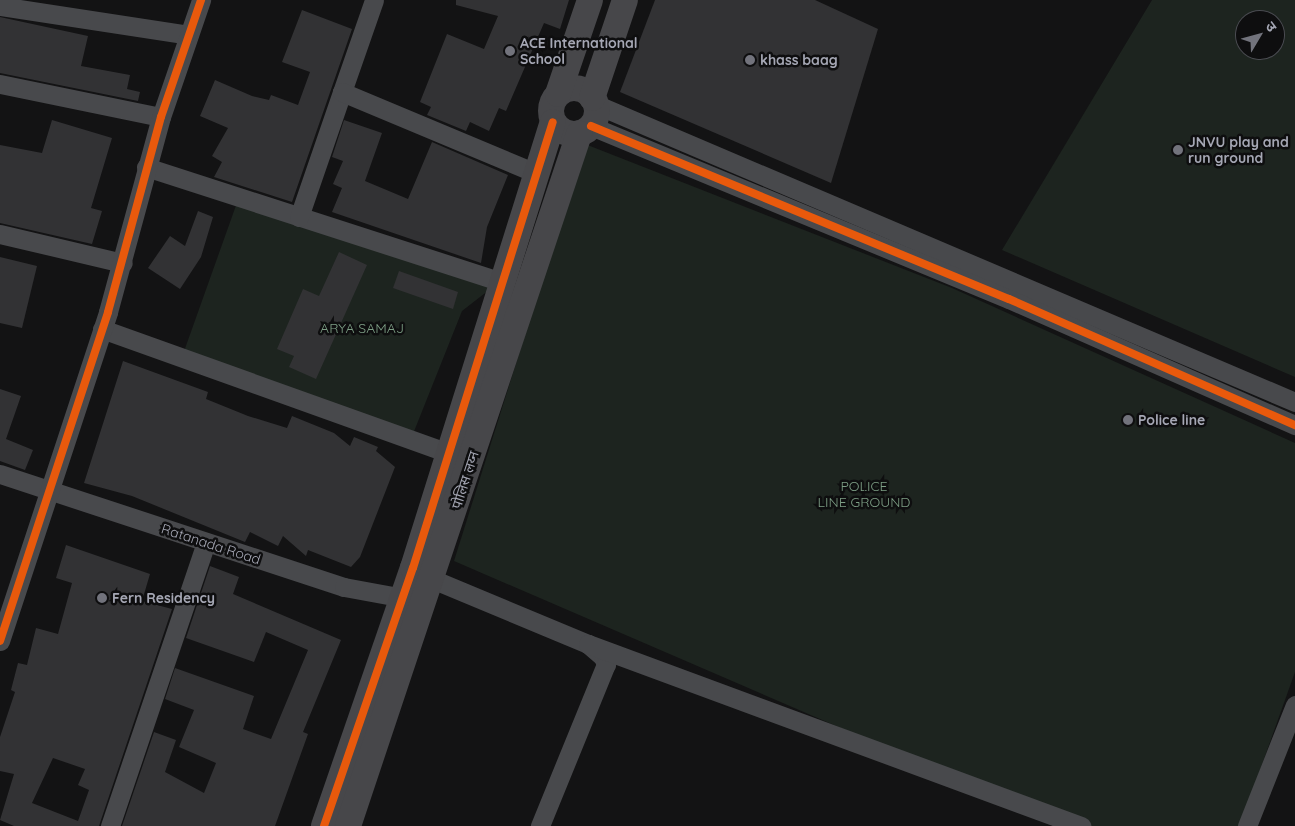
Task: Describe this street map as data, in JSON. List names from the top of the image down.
{
  "streets": {
    "street": ["पोलिस लय्न", "Ratanada Road"]
  },
  "crossings": [
    ["पोलिस लय्न", "Ratanada Road"]
  ],
  "parks": ["ARYA SAMAJ", "POLICE LINE GROUND"],
  "places": [
    "ACE International School",
    "khass baag",
    "JNVU play and run ground",
    "Police line",
    "Fern Residency"
  ],
  "north": "top right"
}
